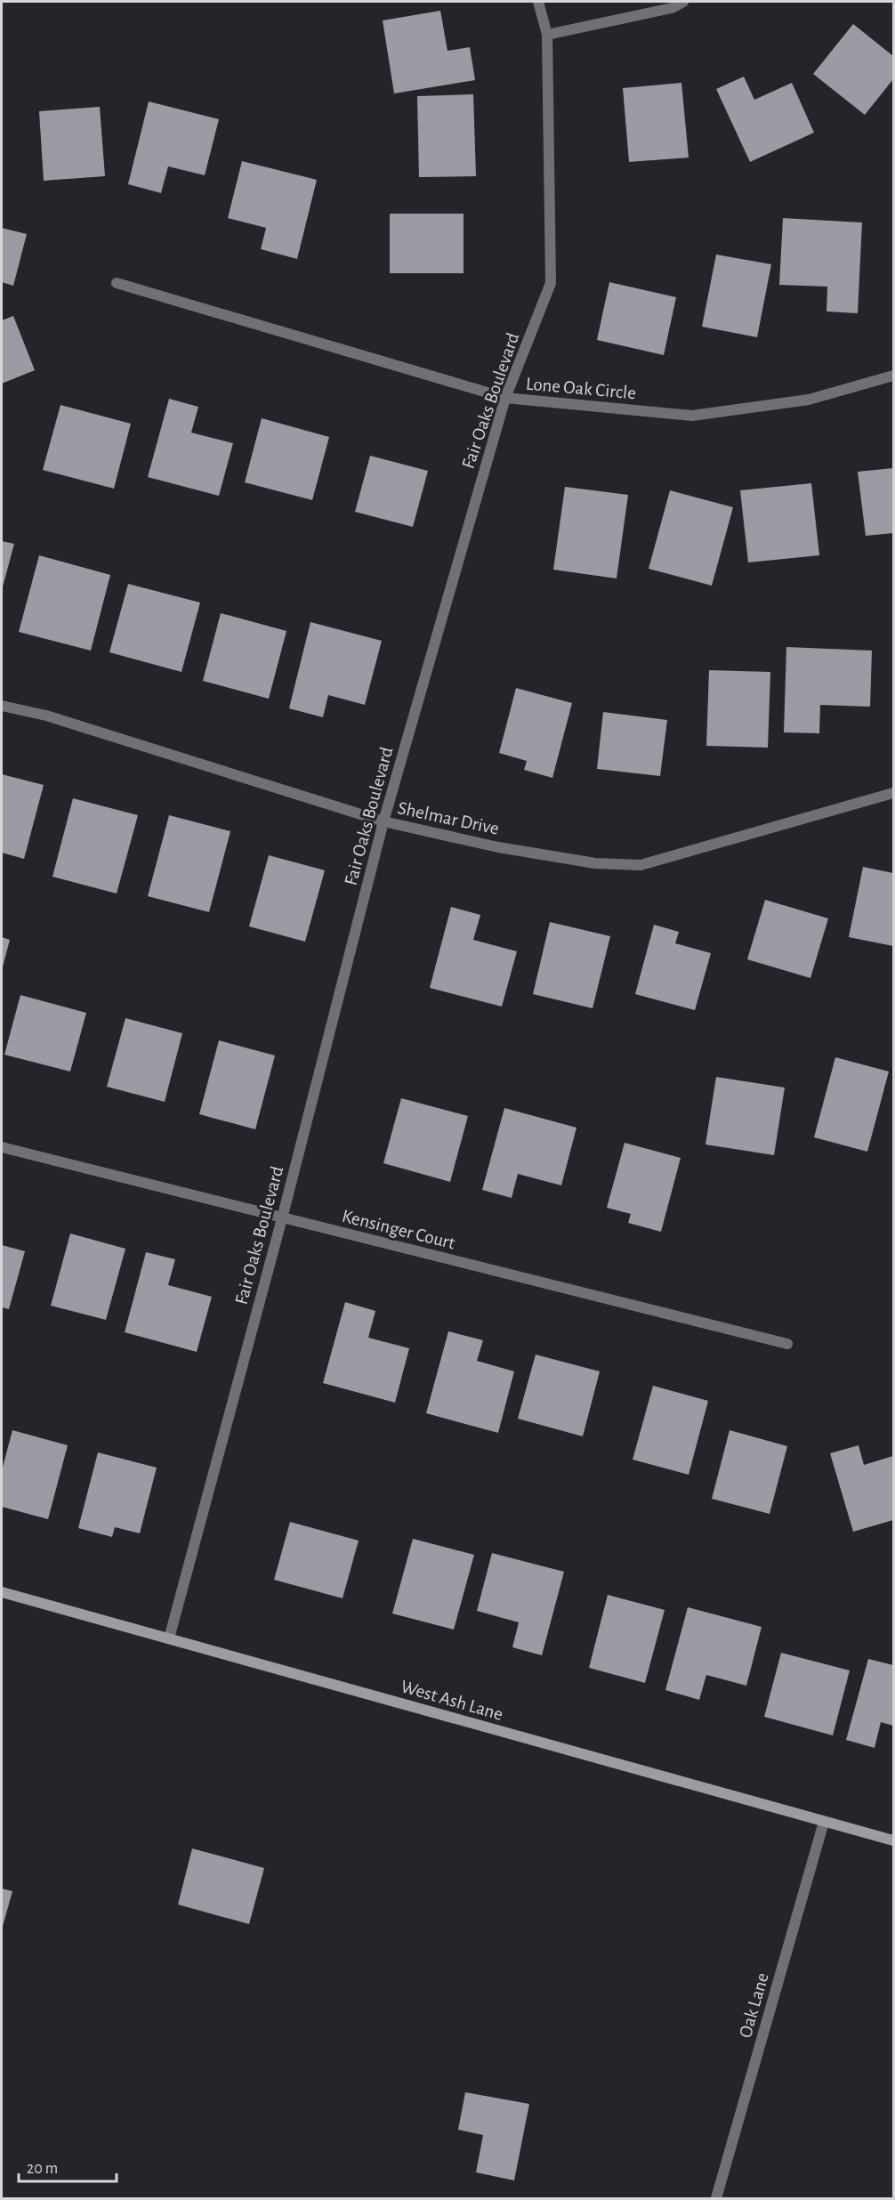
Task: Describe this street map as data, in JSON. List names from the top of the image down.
{
  "streets": {
    "street": [
      "Lone Oak Circle",
      "Fair Oaks Boulevard",
      "Shelmar Drive",
      "Kensinger Court",
      "West Ash Lane",
      "Oak Lane"
    ]
  },
  "crossings": [
    ["Lone Oak Circle", "Fair Oaks Boulevard"],
    ["Fair Oaks Boulevard", "Shelmar Drive"],
    ["Fair Oaks Boulevard", "Kensinger Court"],
    ["Fair Oaks Boulevard", "West Ash Lane"],
    ["West Ash Lane", "Oak Lane"]
  ],
  "scale_bar": "20 m"
}
